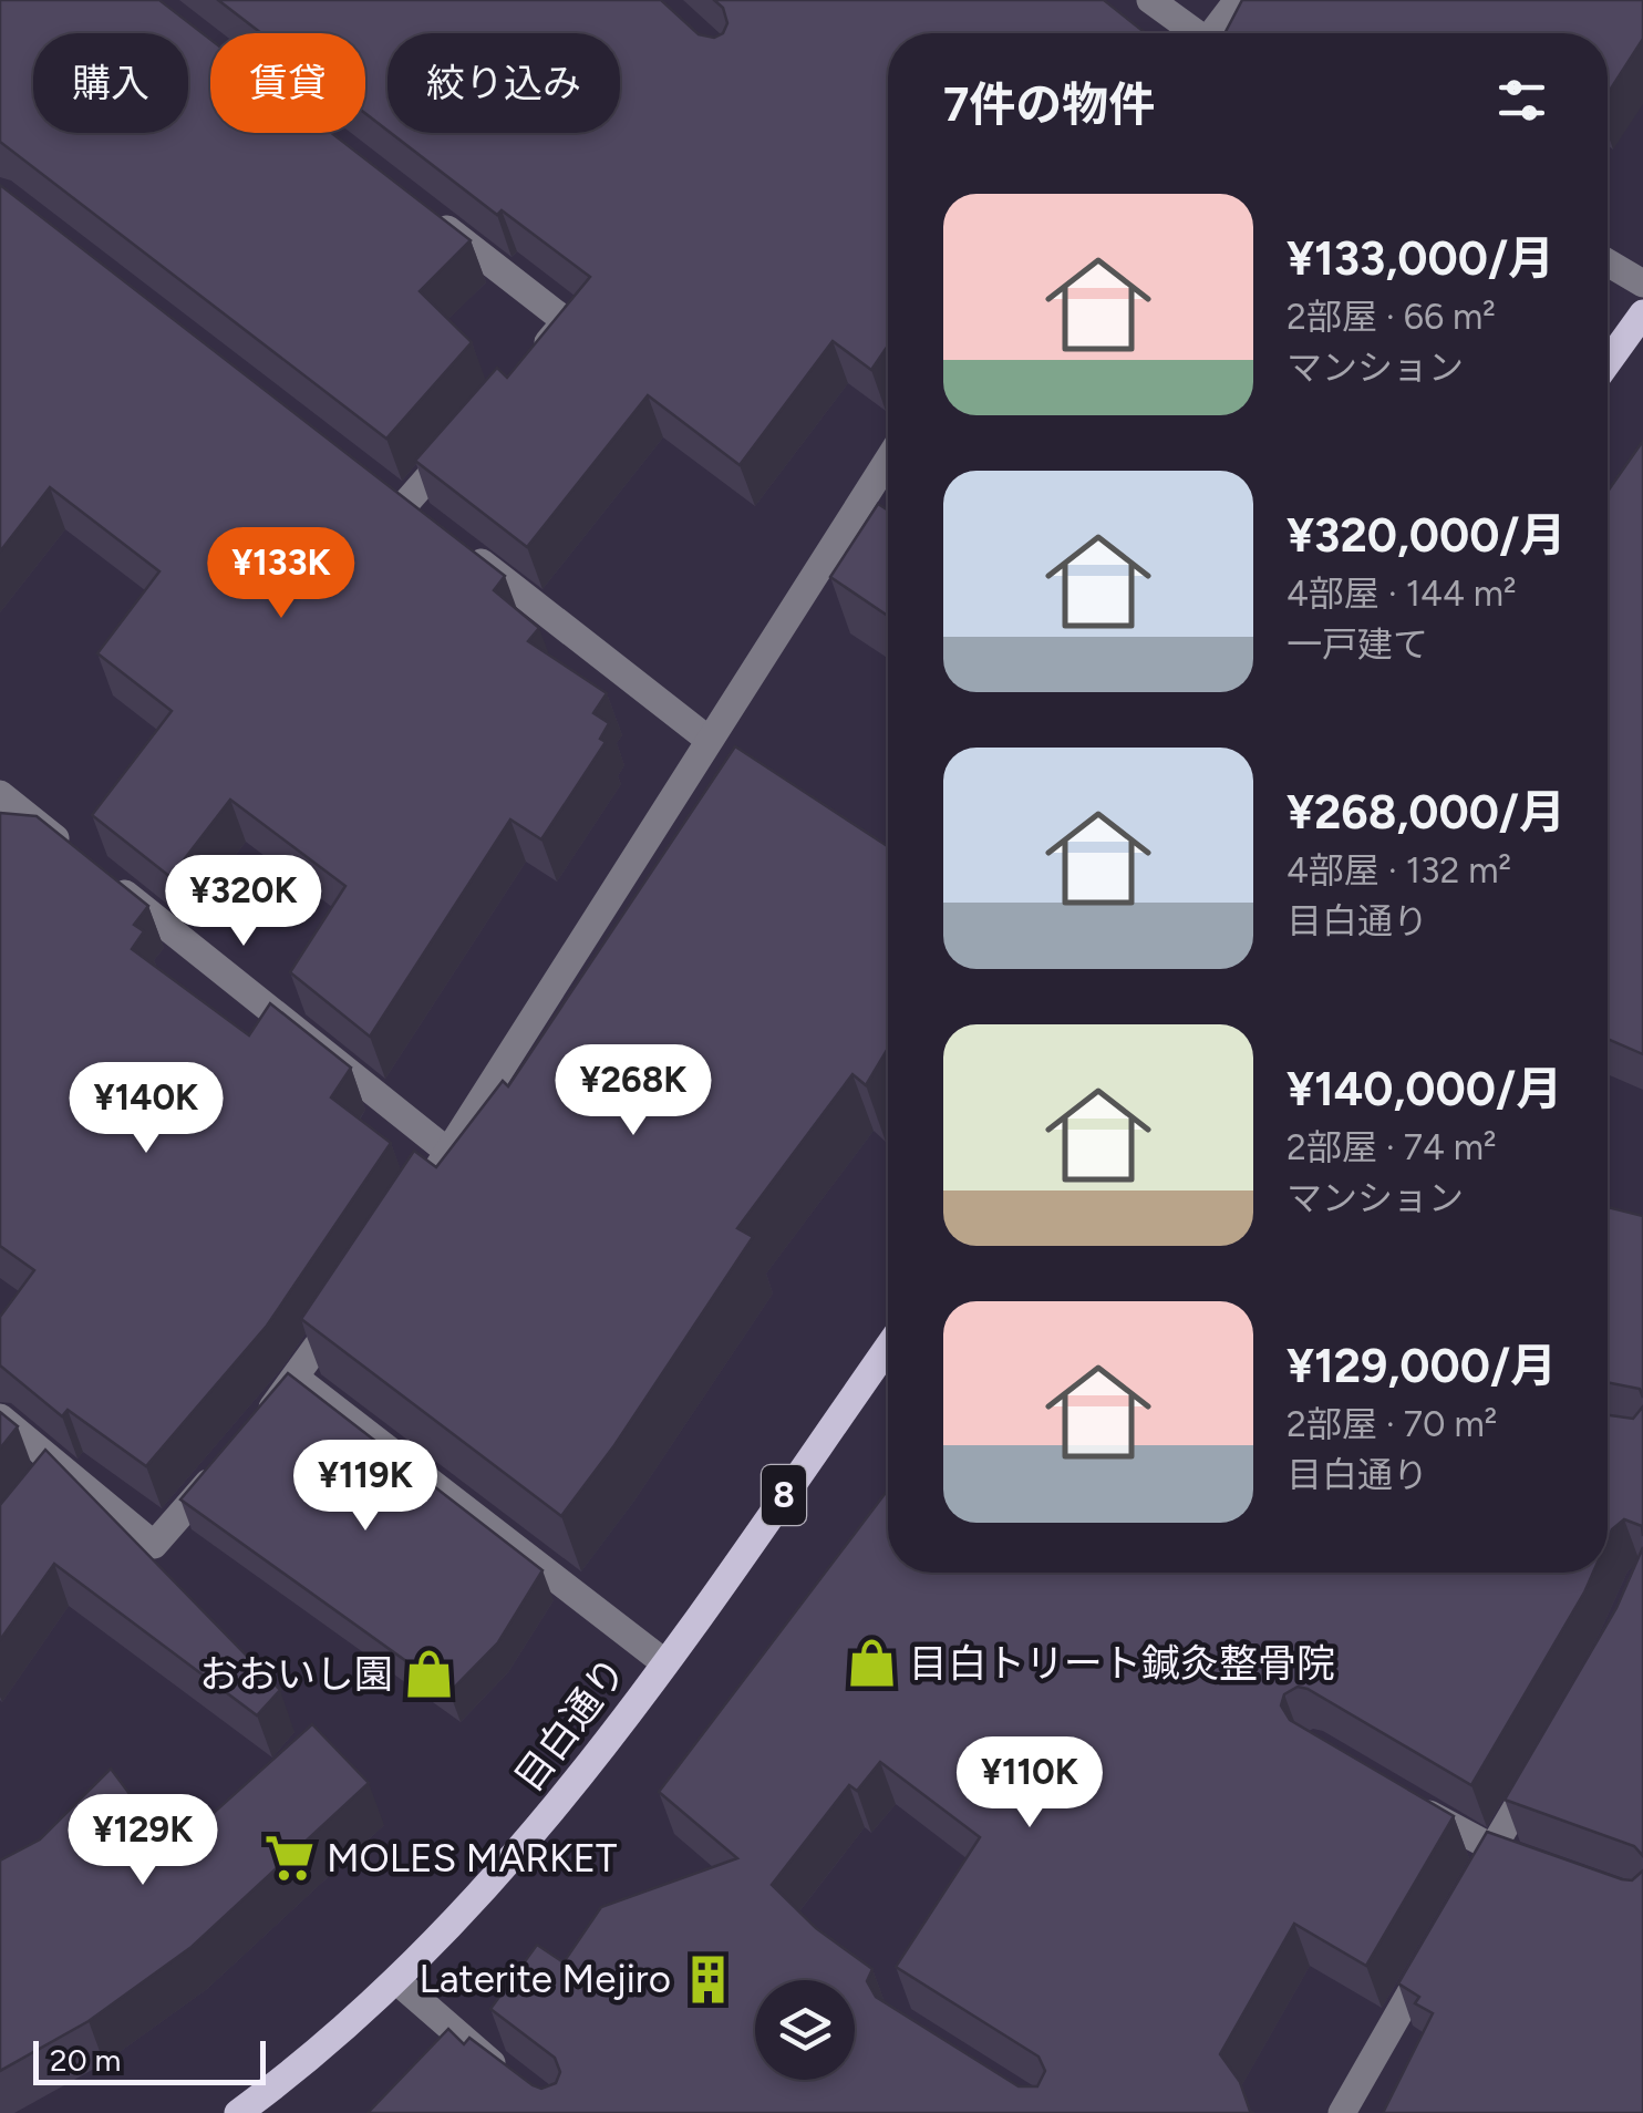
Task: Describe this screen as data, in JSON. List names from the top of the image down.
{
  "streets": {
    "main road": ["8", "目白通り"]
  },
  "places": {
    "shop": ["目白トリート鍼灸整骨院", "おおいし園"],
    "supermarket": ["MOLES MARKET"],
    "building": ["Laterite Mejiro"]
  },
  "scale_bar": "20 m",
  "page": {
    "chip": ["購入", "賃貸", "絞り込み"],
    "heading": "7件の物件",
    "list": [
      {
        "name": "¥133,000/月",
        "note": "2部屋 · 66 m² · マンション"
      },
      {
        "name": "¥320,000/月",
        "note": "4部屋 · 144 m² · 一戸建て"
      },
      {
        "name": "¥268,000/月",
        "note": "4部屋 · 132 m² · 目白通り"
      },
      {
        "name": "¥140,000/月",
        "note": "2部屋 · 74 m² · マンション"
      },
      {
        "name": "¥129,000/月",
        "note": "2部屋 · 70 m² · 目白通り"
      }
    ],
    "price": [
      "¥133K",
      "¥320K",
      "¥268K",
      "¥140K",
      "¥119K",
      "¥110K",
      "¥129K"
    ],
    "scale": "20 m"
  }
}
